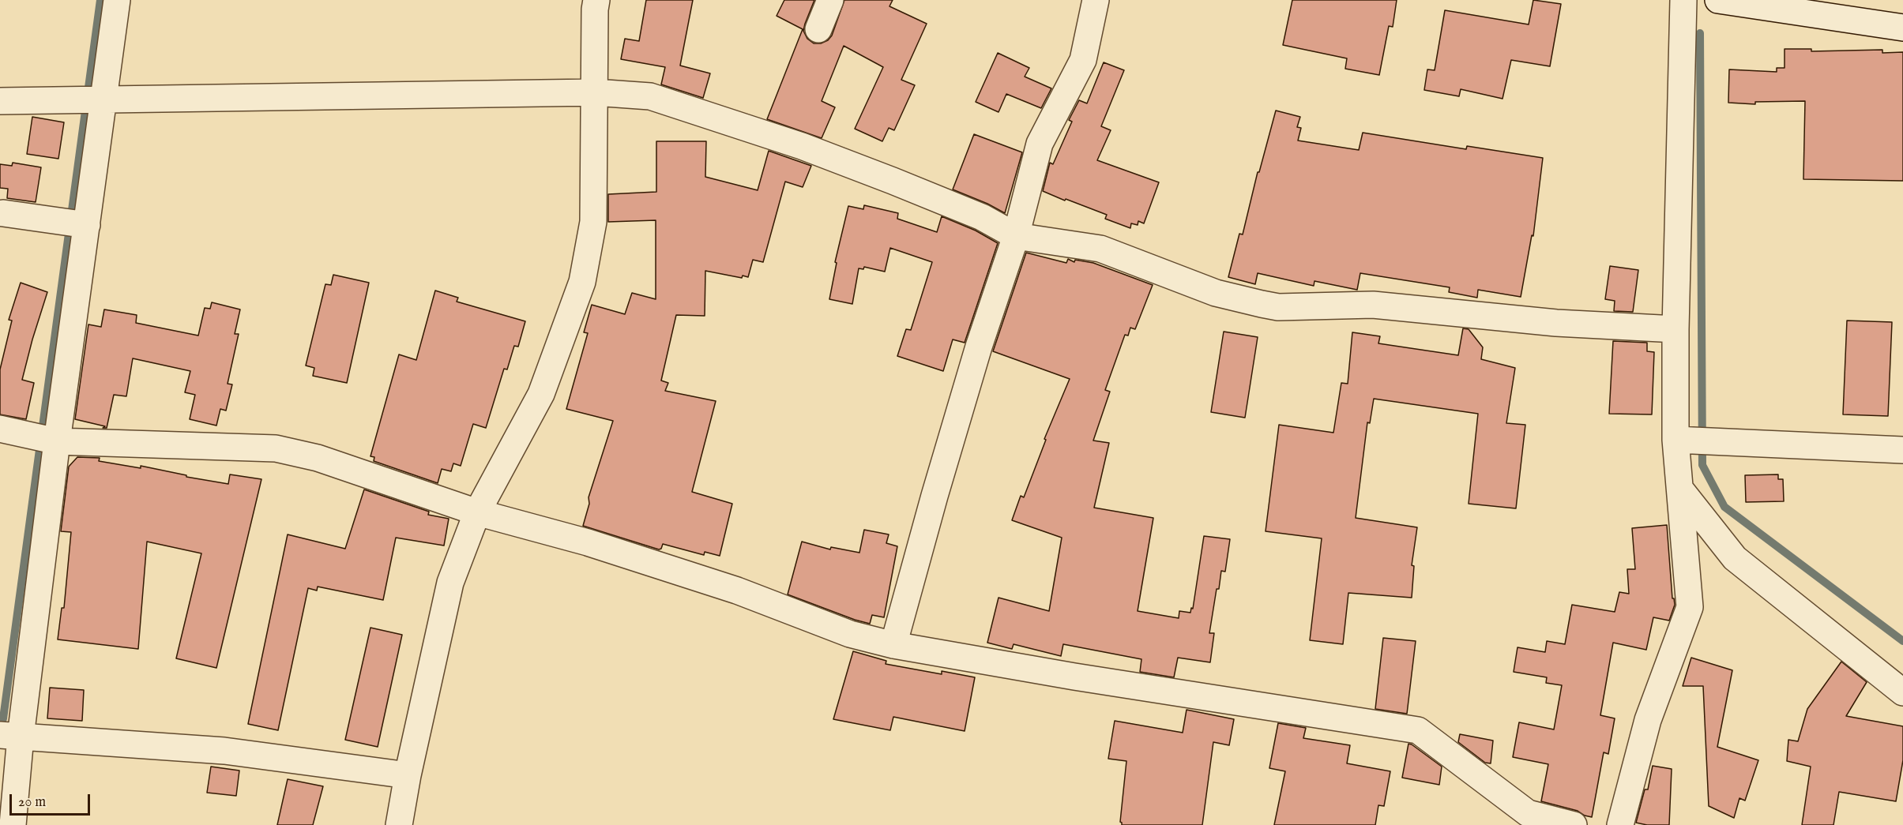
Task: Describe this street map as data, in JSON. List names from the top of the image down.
{
  "scale_bar": "20 m"
}
